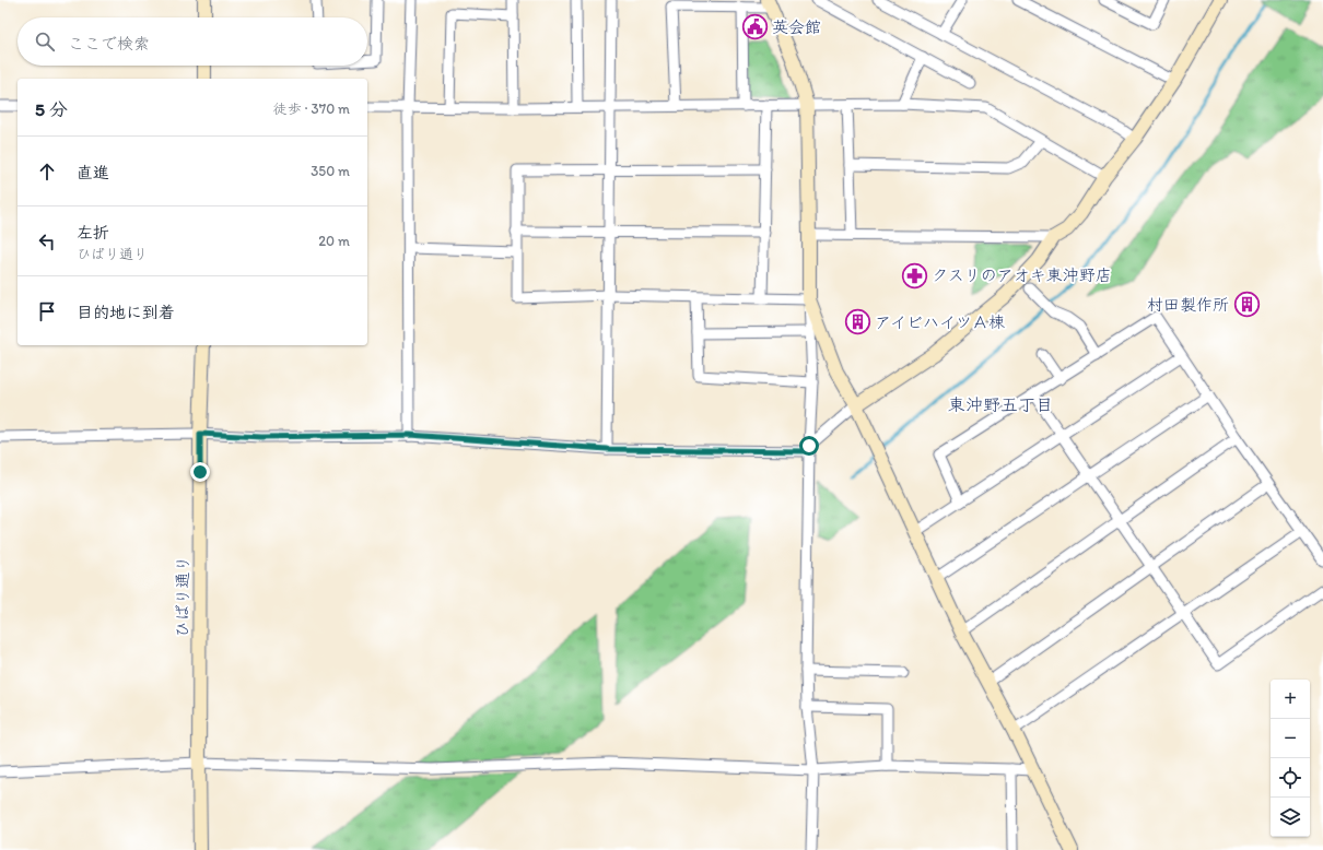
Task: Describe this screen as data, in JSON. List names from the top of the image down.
{
  "streets": {
    "street": ["ひばり通り"]
  },
  "districts": ["東沖野五丁目"],
  "places": {
    "public building": ["英会館"],
    "pharmacy": ["クスリのアオキ東沖野店"],
    "building": ["村田製作所", "アイビハイツＡ棟"]
  },
  "page": {
    "search": "ここで検索",
    "heading": ["5 分", "徒歩 · 370 m"],
    "list": [
      ["直進", "350 m"],
      ["左折", "ひばり通り", "20 m"],
      "目的地に到着"
    ],
    "map_buttons": ["+", "−"]
  }
}
